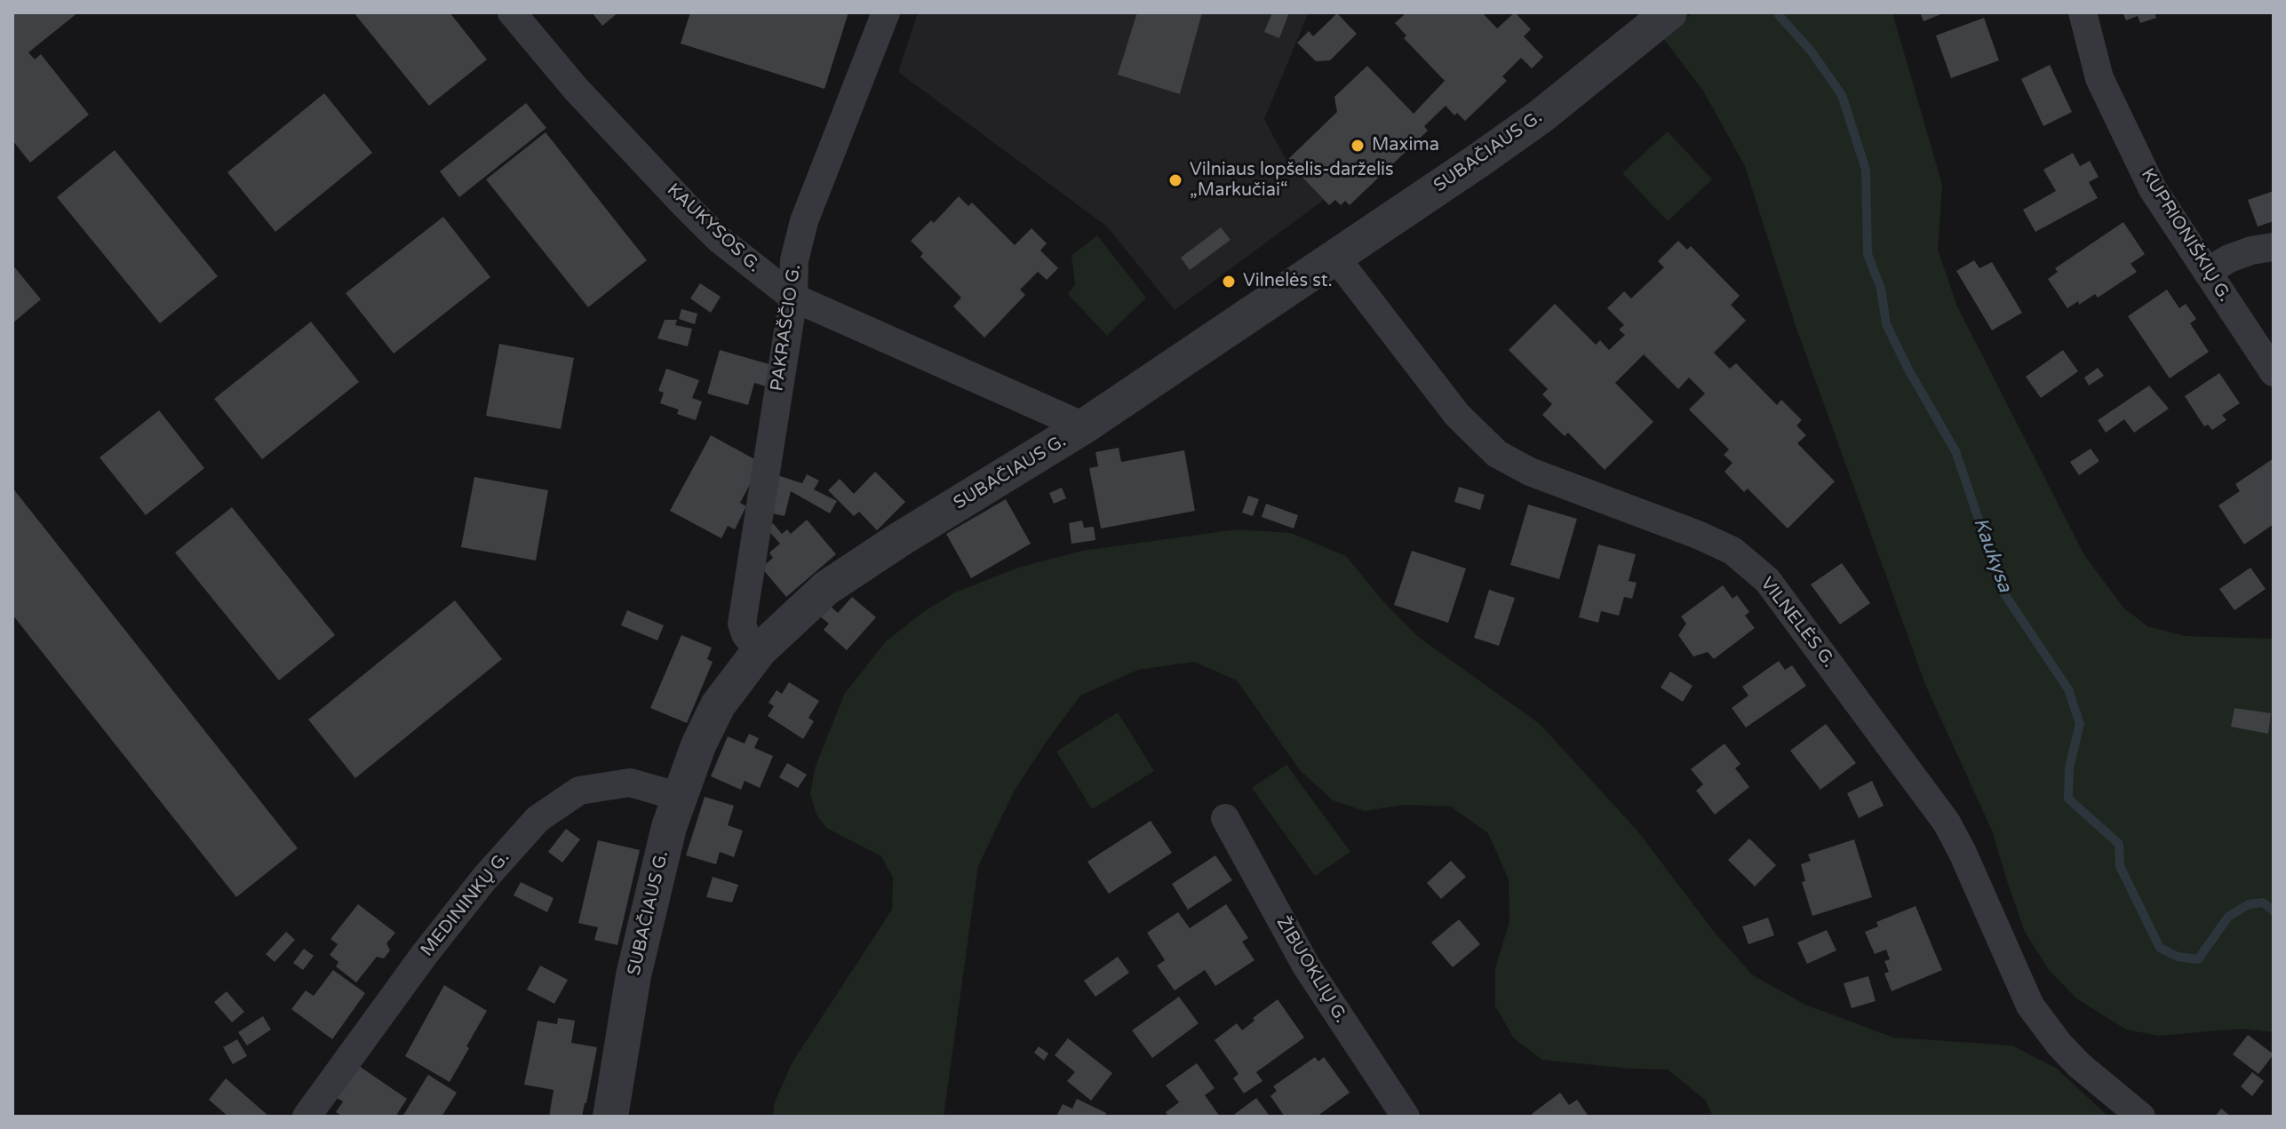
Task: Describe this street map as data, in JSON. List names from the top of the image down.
{
  "streets": {
    "street": [
      "SUBAČIAUS G.",
      "KAUKYSOS G.",
      "KUPRIONIŠKIŲ G.",
      "PAKRAŠČIO G.",
      "VILNELĖS G.",
      "MEDININKŲ G.",
      "ŽIBUOKLIŲ G."
    ]
  },
  "crossings": [
    ["SUBAČIAUS G.", "KAUKYSOS G."],
    ["SUBAČIAUS G.", "PAKRAŠČIO G."],
    ["SUBAČIAUS G.", "VILNELĖS G."],
    ["SUBAČIAUS G.", "MEDININKŲ G."],
    ["KAUKYSOS G.", "PAKRAŠČIO G."]
  ],
  "water": ["Kaukysa"],
  "places": ["Maxima", "Vilniaus lopšelis-darželis „Markučiai“", "Vilnelės st."]
}
